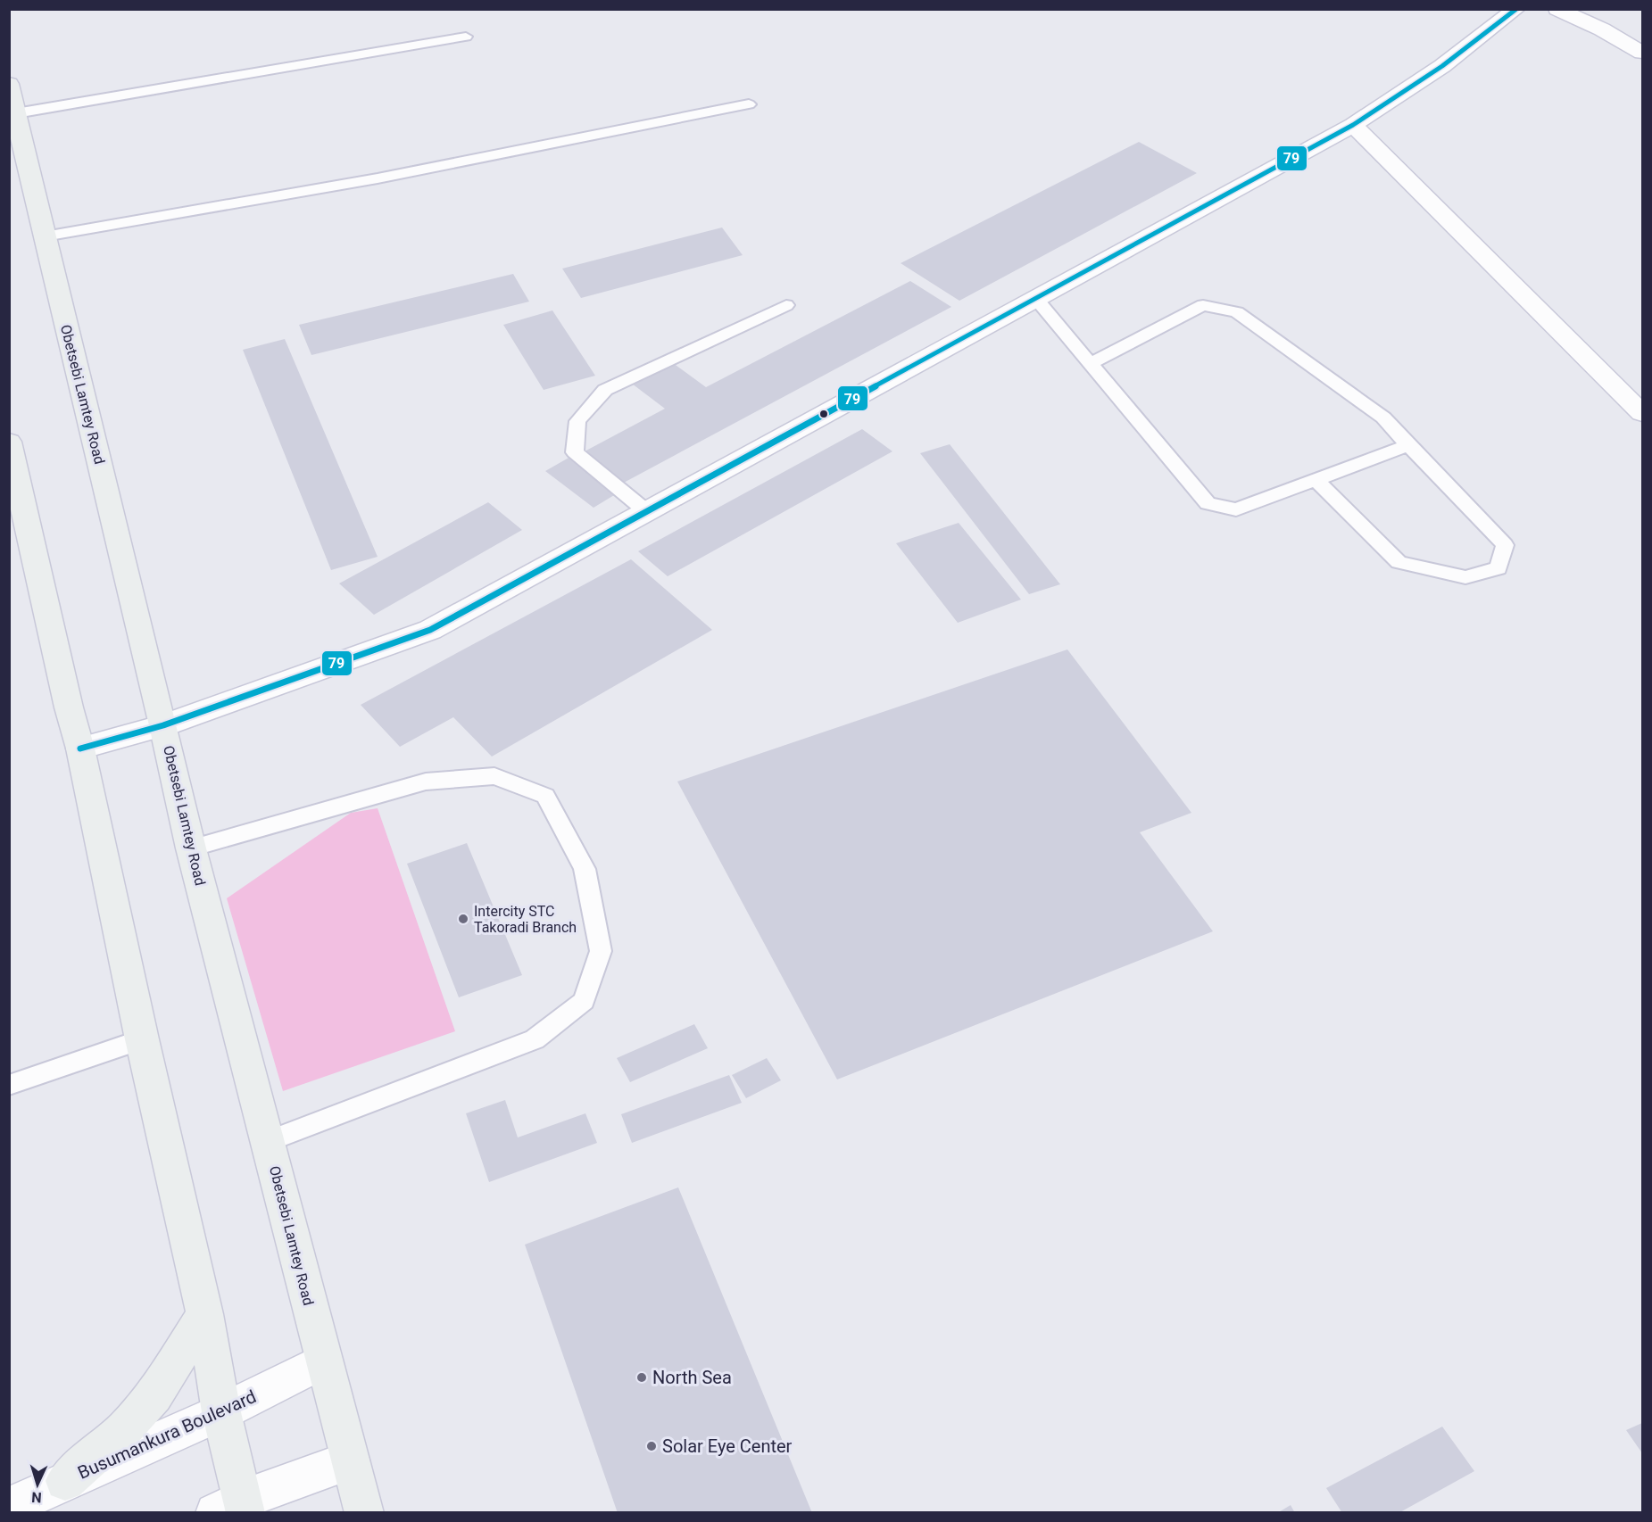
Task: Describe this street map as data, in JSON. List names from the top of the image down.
{
  "streets": {
    "main road": ["Obetsebi Lamtey Road"],
    "street": ["Busumankura Boulevard"]
  },
  "crossings": [
    ["Obetsebi Lamtey Road", "Busumankura Boulevard"]
  ],
  "places": ["Intercity STC Takoradi Branch", "North Sea", "Solar Eye Center"],
  "lines": ["transit line 79"],
  "north": "bottom"
}
